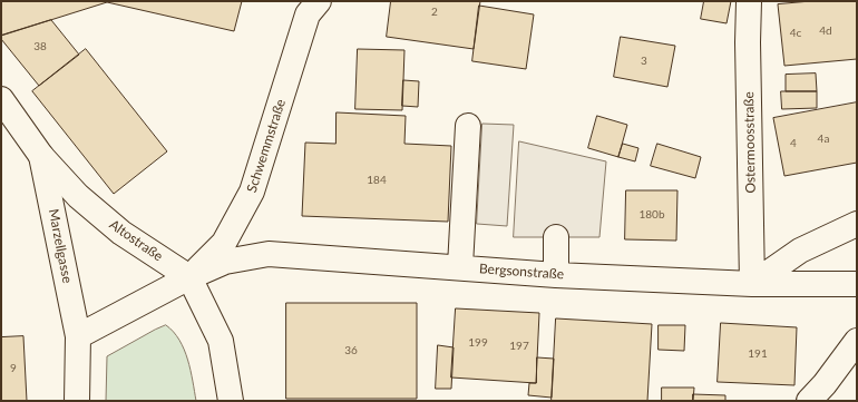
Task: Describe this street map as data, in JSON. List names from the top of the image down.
{
  "streets": {
    "street": [
      "Ostermoosstraße",
      "Schwemmstraße",
      "Altostraße",
      "Marzellgasse",
      "Bergsonstraße"
    ]
  },
  "crossings": [
    ["Ostermoosstraße", "Bergsonstraße"],
    ["Schwemmstraße", "Altostraße"],
    ["Schwemmstraße", "Bergsonstraße"],
    ["Altostraße", "Marzellgasse"],
    ["Altostraße", "Bergsonstraße"]
  ],
  "house_numbers": [
    "2",
    "4d",
    "4c",
    "38",
    "3",
    "4a",
    "4",
    "184",
    "180b",
    "199",
    "197",
    "36",
    "191",
    "9"
  ]
}
